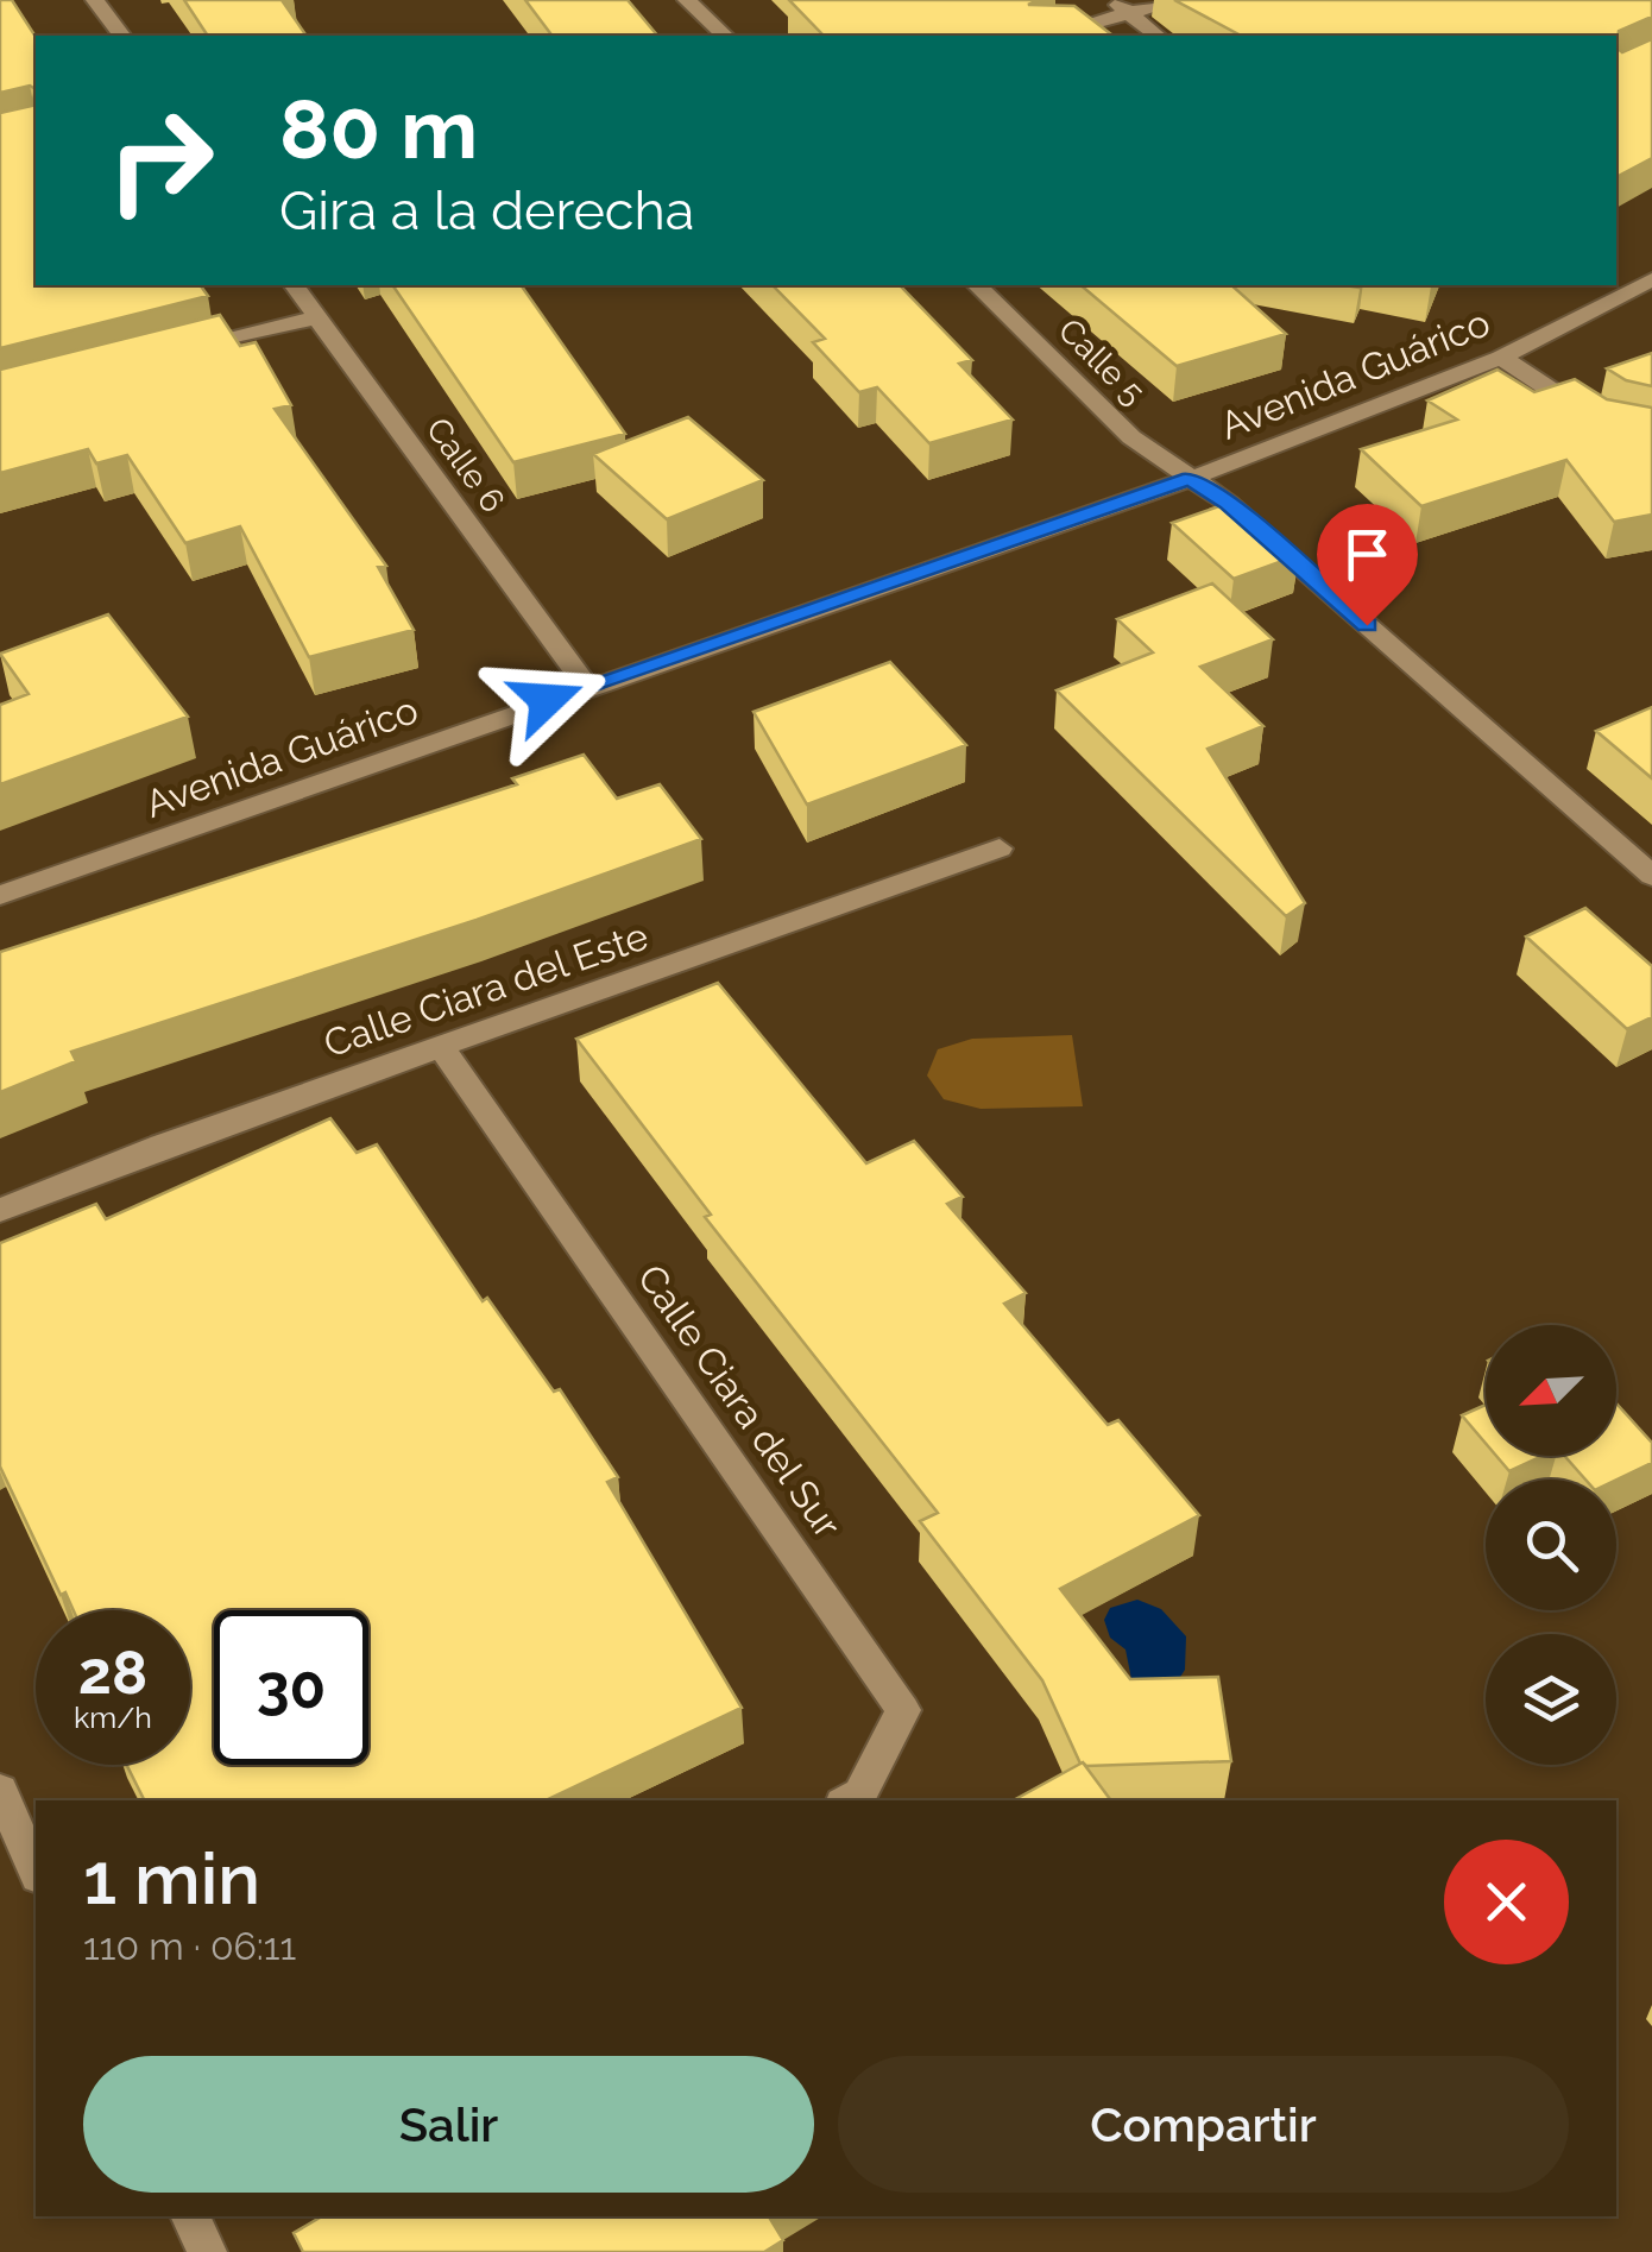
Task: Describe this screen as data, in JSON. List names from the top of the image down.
{
  "streets": {
    "street": [
      "Calle 5",
      "Avenida Guárico",
      "Calle 6",
      "Calle Ciara del Este",
      "Calle Ciara del Sur"
    ]
  },
  "crossings": [
    ["Calle 5", "Avenida Guárico"],
    ["Avenida Guárico", "Calle 6"],
    ["Calle Ciara del Este", "Calle Ciara del Sur"]
  ],
  "north": "bottom left",
  "page": {
    "turn": ["80 m", "Gira a la derecha"],
    "speed": "28 km/h",
    "limit": "30",
    "heading": ["1 min", "110 m · 06:11"],
    "buttons": ["Salir", "Compartir"]
  }
}
